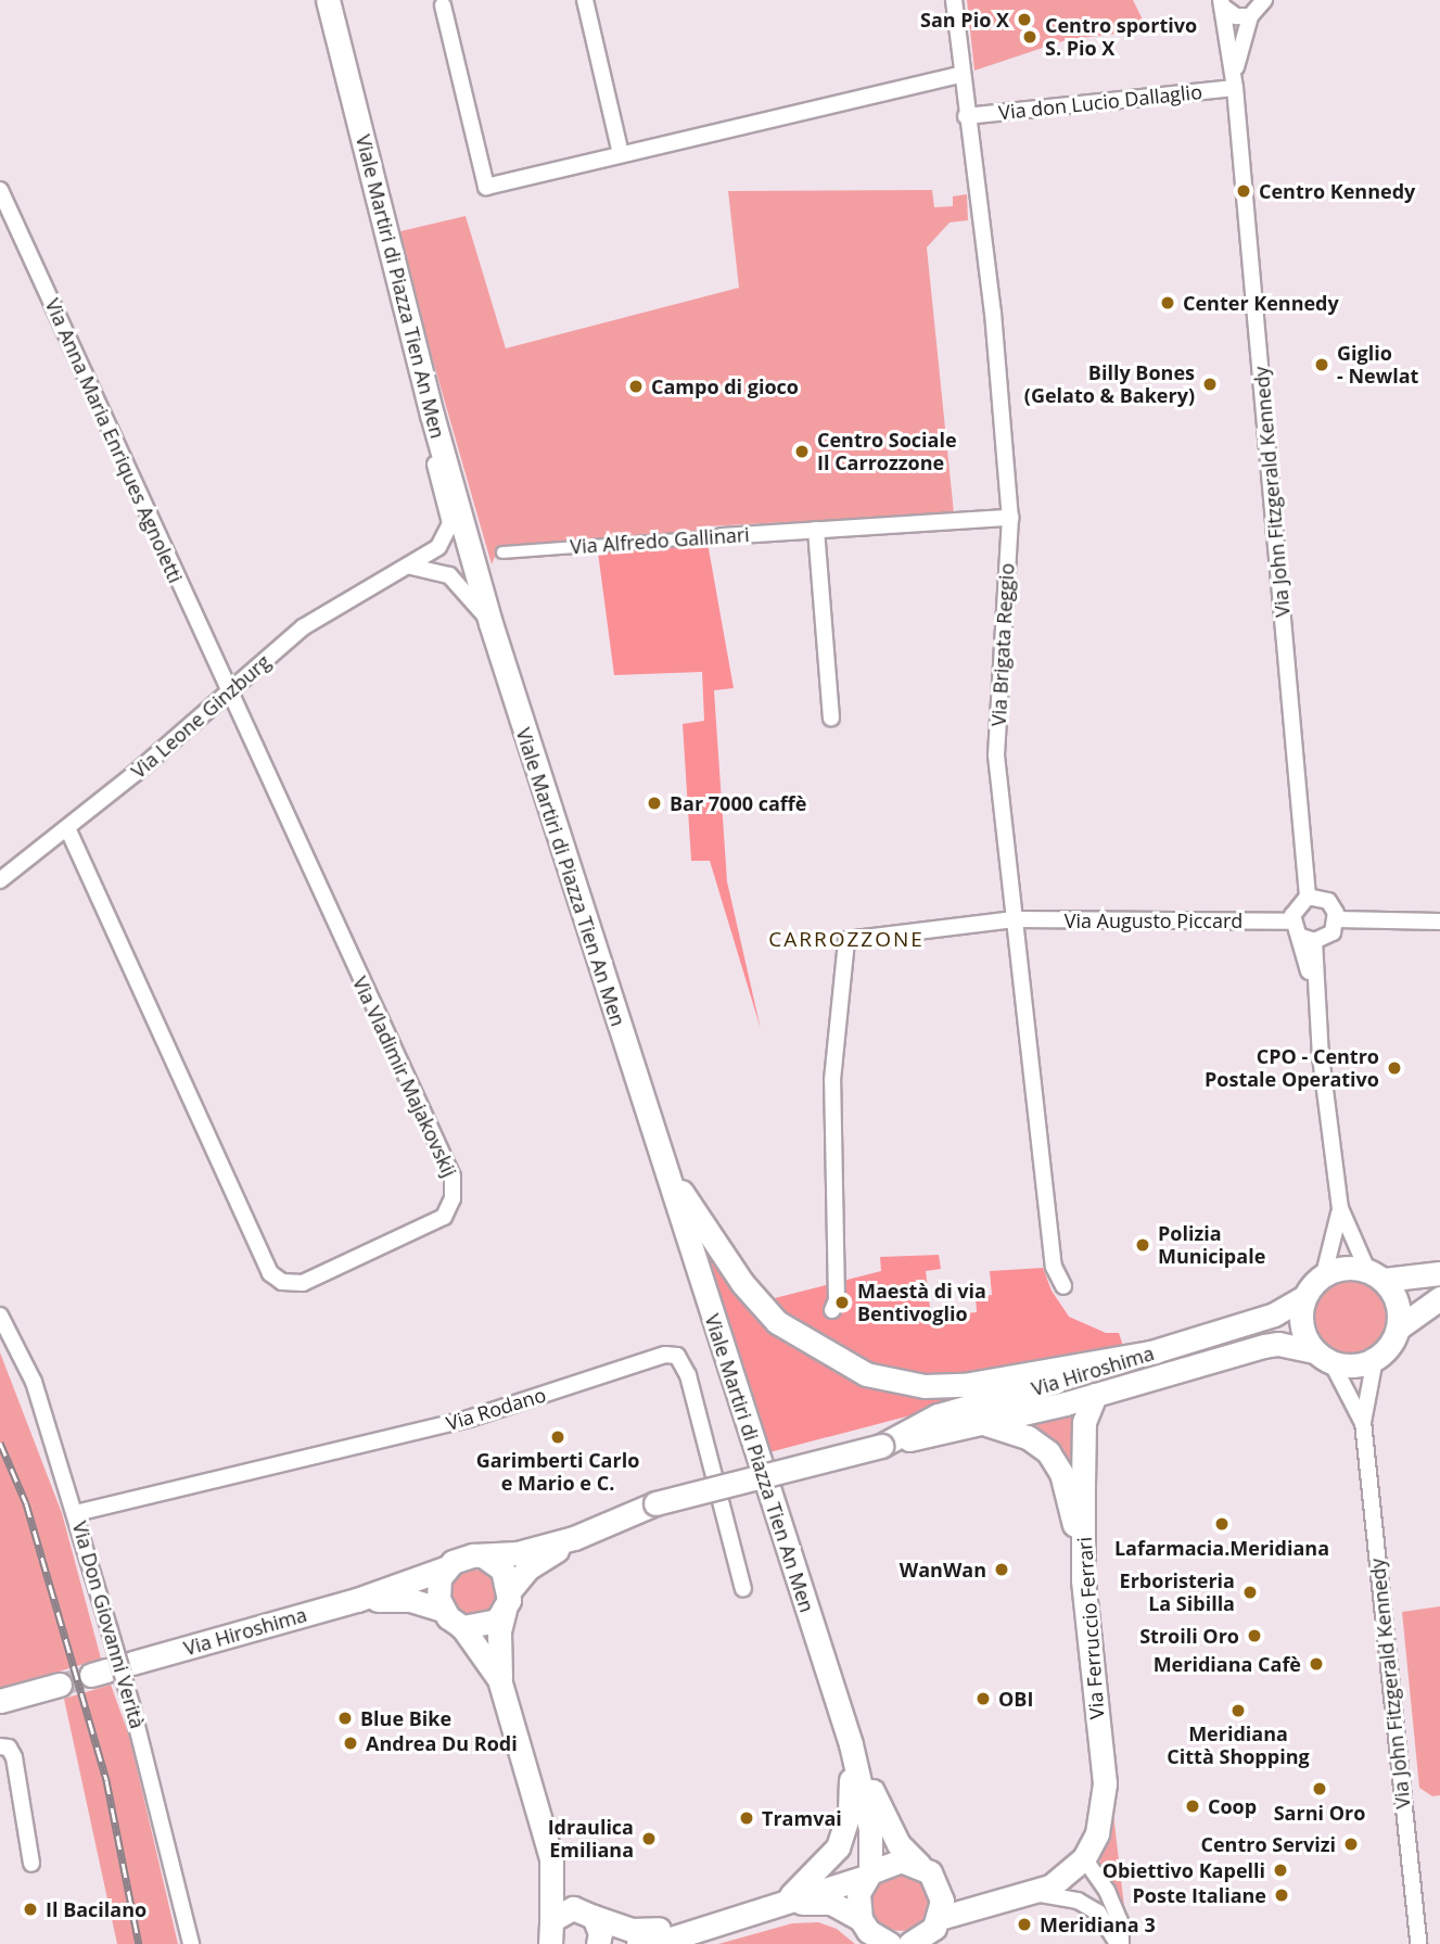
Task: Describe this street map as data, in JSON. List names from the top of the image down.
{
  "streets": {
    "main road": ["Viale Martiri di Piazza Tien An Men", "Via Hiroshima", "Via Ferruccio Ferrari"],
    "street": [
      "Via don Lucio Dallaglio",
      "Via Anna Maria Enriques Agnoletti",
      "Via John Fitzgerald Kennedy",
      "Via Alfredo Gallinari",
      "Via Brigata Reggio",
      "Via Leone Ginzburg",
      "Via Augusto Piccard",
      "Via Vladimir Majakovskij",
      "Via Rodano",
      "Via Don Giovanni Verità"
    ]
  },
  "crossings": [
    ["Via don Lucio Dallaglio", "Via John Fitzgerald Kennedy"],
    ["Via don Lucio Dallaglio", "Via Brigata Reggio"],
    ["Viale Martiri di Piazza Tien An Men", "Via Leone Ginzburg"],
    ["Via Anna Maria Enriques Agnoletti", "Via Leone Ginzburg"],
    ["Via Anna Maria Enriques Agnoletti", "Via Vladimir Majakovskij"],
    ["Via John Fitzgerald Kennedy", "Via Augusto Piccard"],
    ["Via John Fitzgerald Kennedy", "Via Hiroshima"],
    ["Via Alfredo Gallinari", "Via Brigata Reggio"],
    ["Via Brigata Reggio", "Via Augusto Piccard"],
    ["Via Leone Ginzburg", "Via Vladimir Majakovskij"],
    ["Via Hiroshima", "Via Ferruccio Ferrari"],
    ["Via Rodano", "Via Don Giovanni Verità"]
  ],
  "districts": ["CARROZZONE"],
  "places": [
    "San Pio X",
    "Centro sportivo S. Pio X",
    "Centro Kennedy",
    "Center Kennedy",
    "Giglio - Newlat",
    "Billy Bones (Gelato & Bakery)",
    "Campo di gioco",
    "Centro Sociale Il Carrozzone",
    "Bar 7000 caffè",
    "CPO - Centro Postale Operativo",
    "Polizia Municipale",
    "Maestà di via Bentivoglio",
    "Garimberti Carlo e Mario e C.",
    "Lafarmacia.Meridiana",
    "WanWan",
    "Erboristeria La Sibilla",
    "Stroili Oro",
    "Meridiana Cafè",
    "OBI",
    "Meridiana Città Shopping",
    "Blue Bike",
    "Andrea Du Rodi",
    "Sarni Oro",
    "Coop",
    "Tramvai",
    "Idraulica Emiliana",
    "Centro Servizi",
    "Obiettivo Kapelli",
    "Poste Italiane",
    "Il Bacilano",
    "Meridiana 3"
  ]
}
